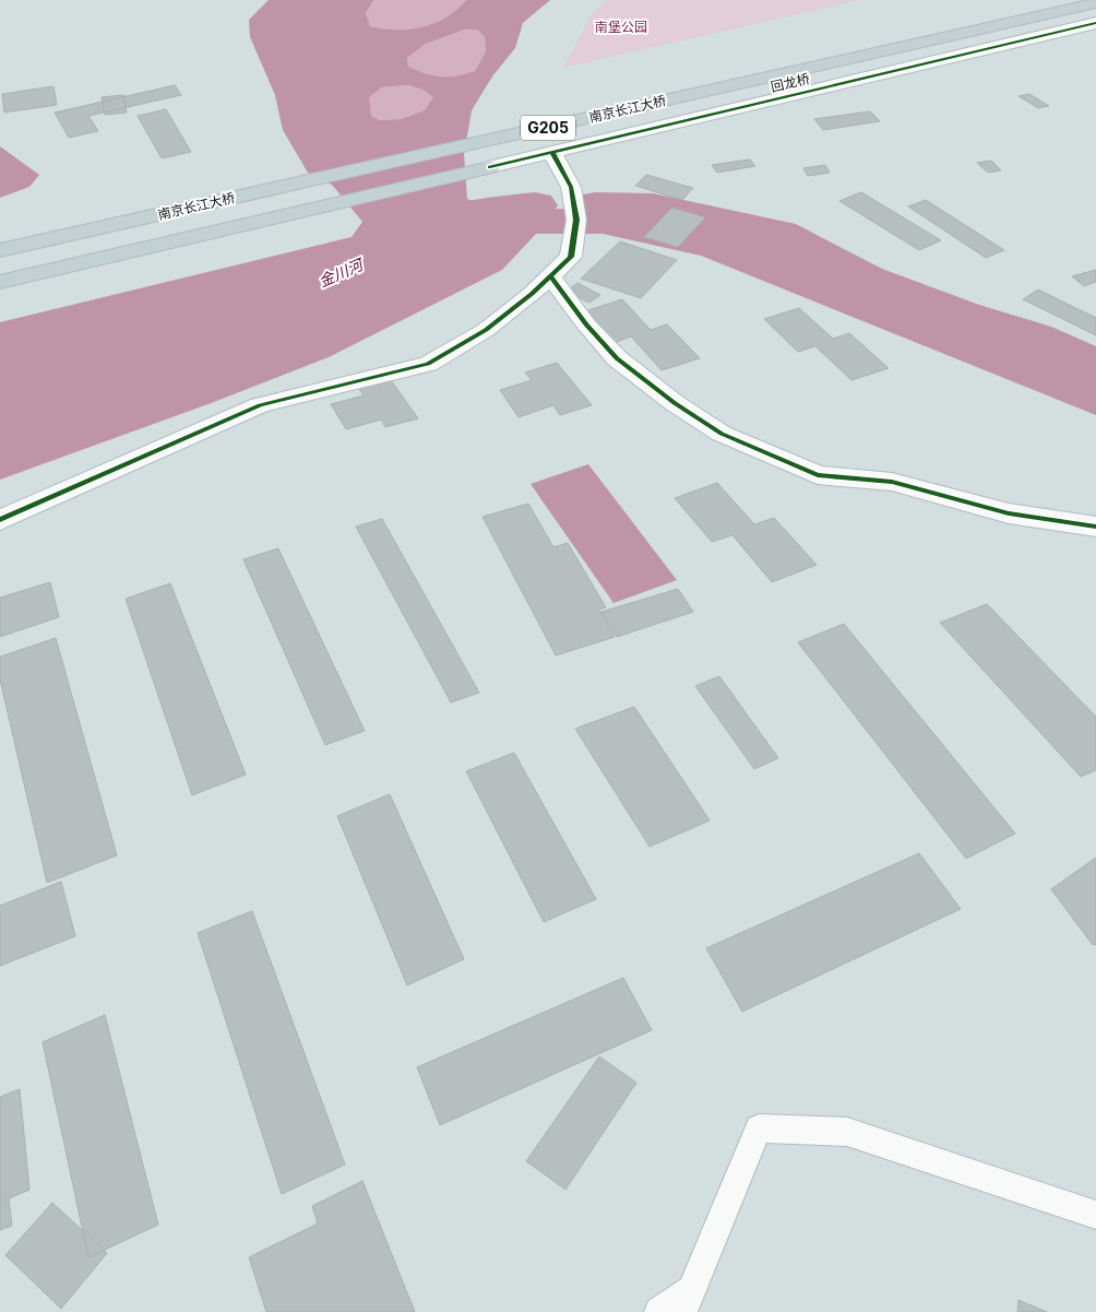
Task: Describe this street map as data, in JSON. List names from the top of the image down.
{
  "streets": {
    "highway": ["南京长江大桥", "G205"],
    "street": ["回龙桥"]
  },
  "water": ["金川河"],
  "parks": ["南堡公园"]
}
